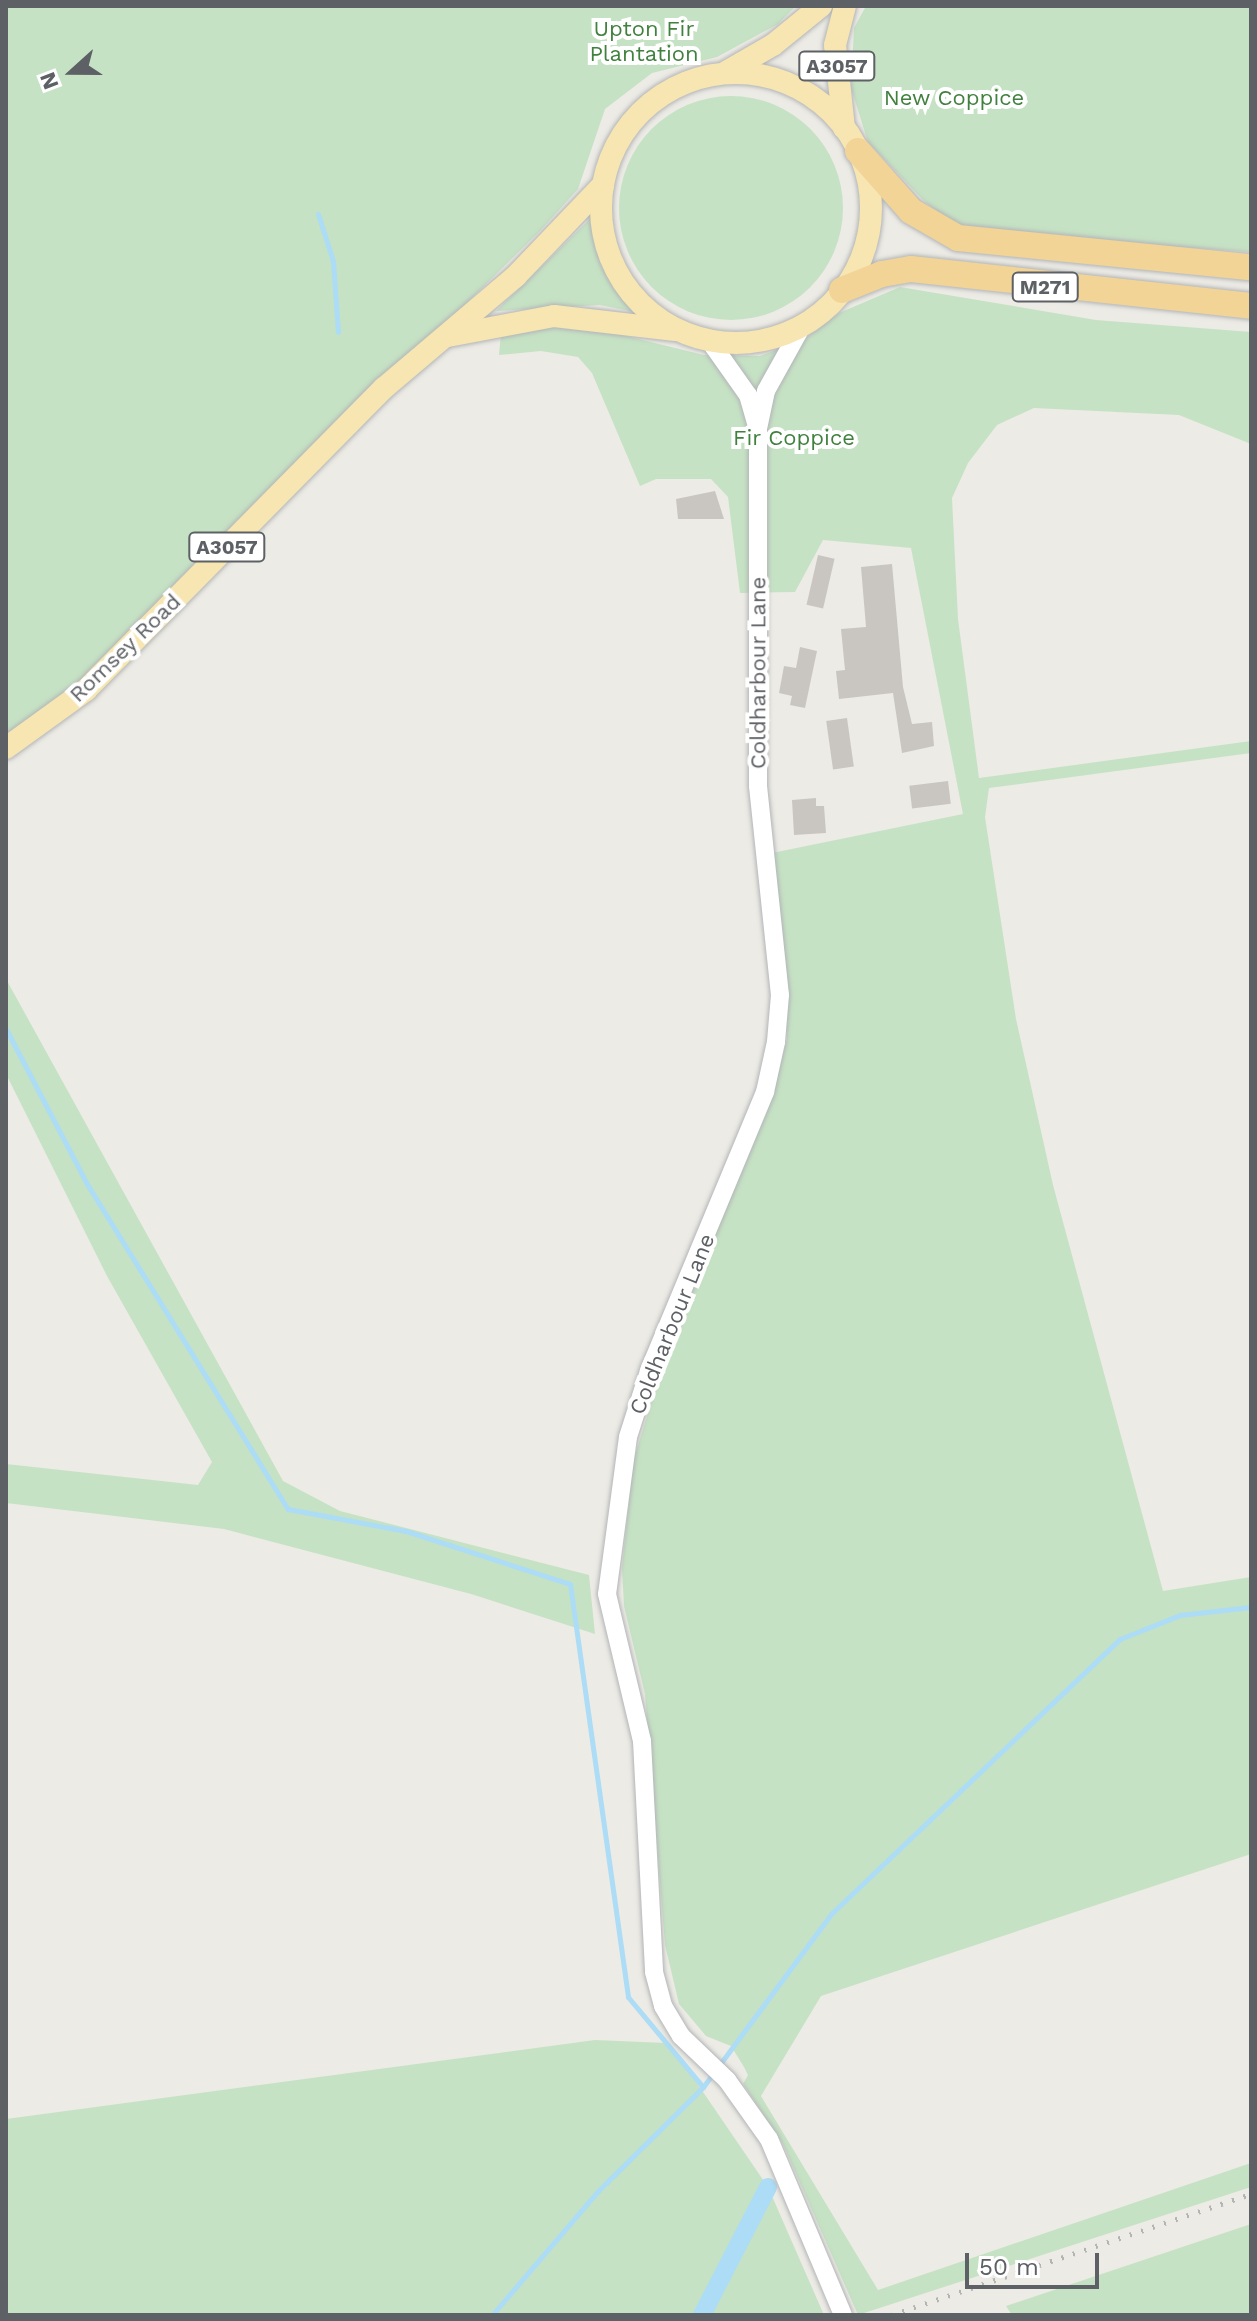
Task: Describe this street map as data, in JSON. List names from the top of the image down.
{
  "streets": {
    "highway": ["M271"],
    "main road": ["A3057", "Romsey Road"],
    "street": ["Coldharbour Lane"]
  },
  "crossings": [
    ["A3057", "M271"],
    ["A3057", "Romsey Road"],
    ["A3057", "Coldharbour Lane"],
    ["M271", "Romsey Road"],
    ["M271", "Coldharbour Lane"],
    ["Romsey Road", "Coldharbour Lane"]
  ],
  "parks": ["Upton Fir Plantation", "New Coppice", "Fir Coppice"],
  "scale_bar": "50 m",
  "north": "left"
}
